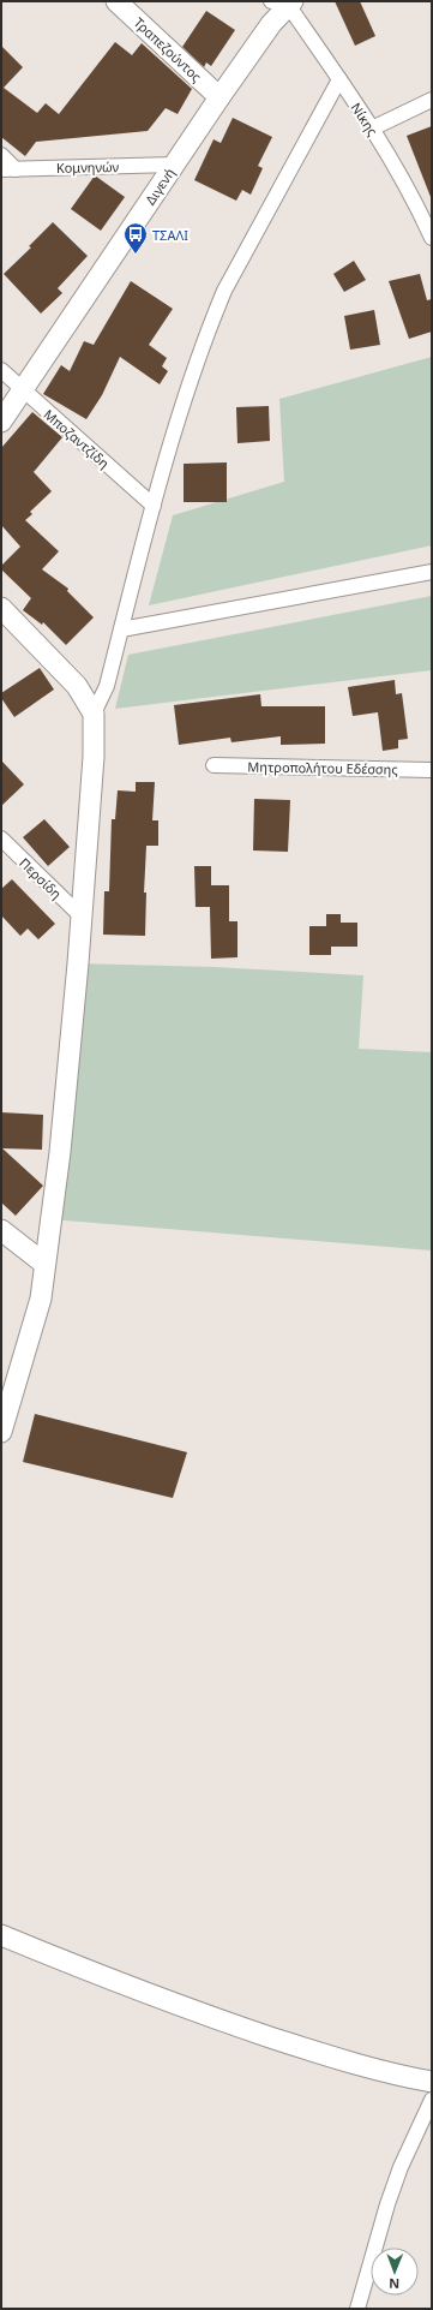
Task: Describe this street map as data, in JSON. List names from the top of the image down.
{
  "streets": {
    "street": [
      "Τραπεζούντος",
      "Νίκης",
      "Κομνηνών",
      "Διγενή",
      "Μποζαντζίδη",
      "Μητροπολήτου Εδέσσης",
      "Περσίδη"
    ]
  },
  "crossings": [
    ["Τραπεζούντος", "Διγενή"],
    ["Νίκης", "Διγενή"],
    ["Κομνηνών", "Διγενή"],
    ["Διγενή", "Μποζαντζίδη"]
  ],
  "places": {
    "bus stop": ["ΤΣΑΛΙ"]
  },
  "north": "bottom"
}
